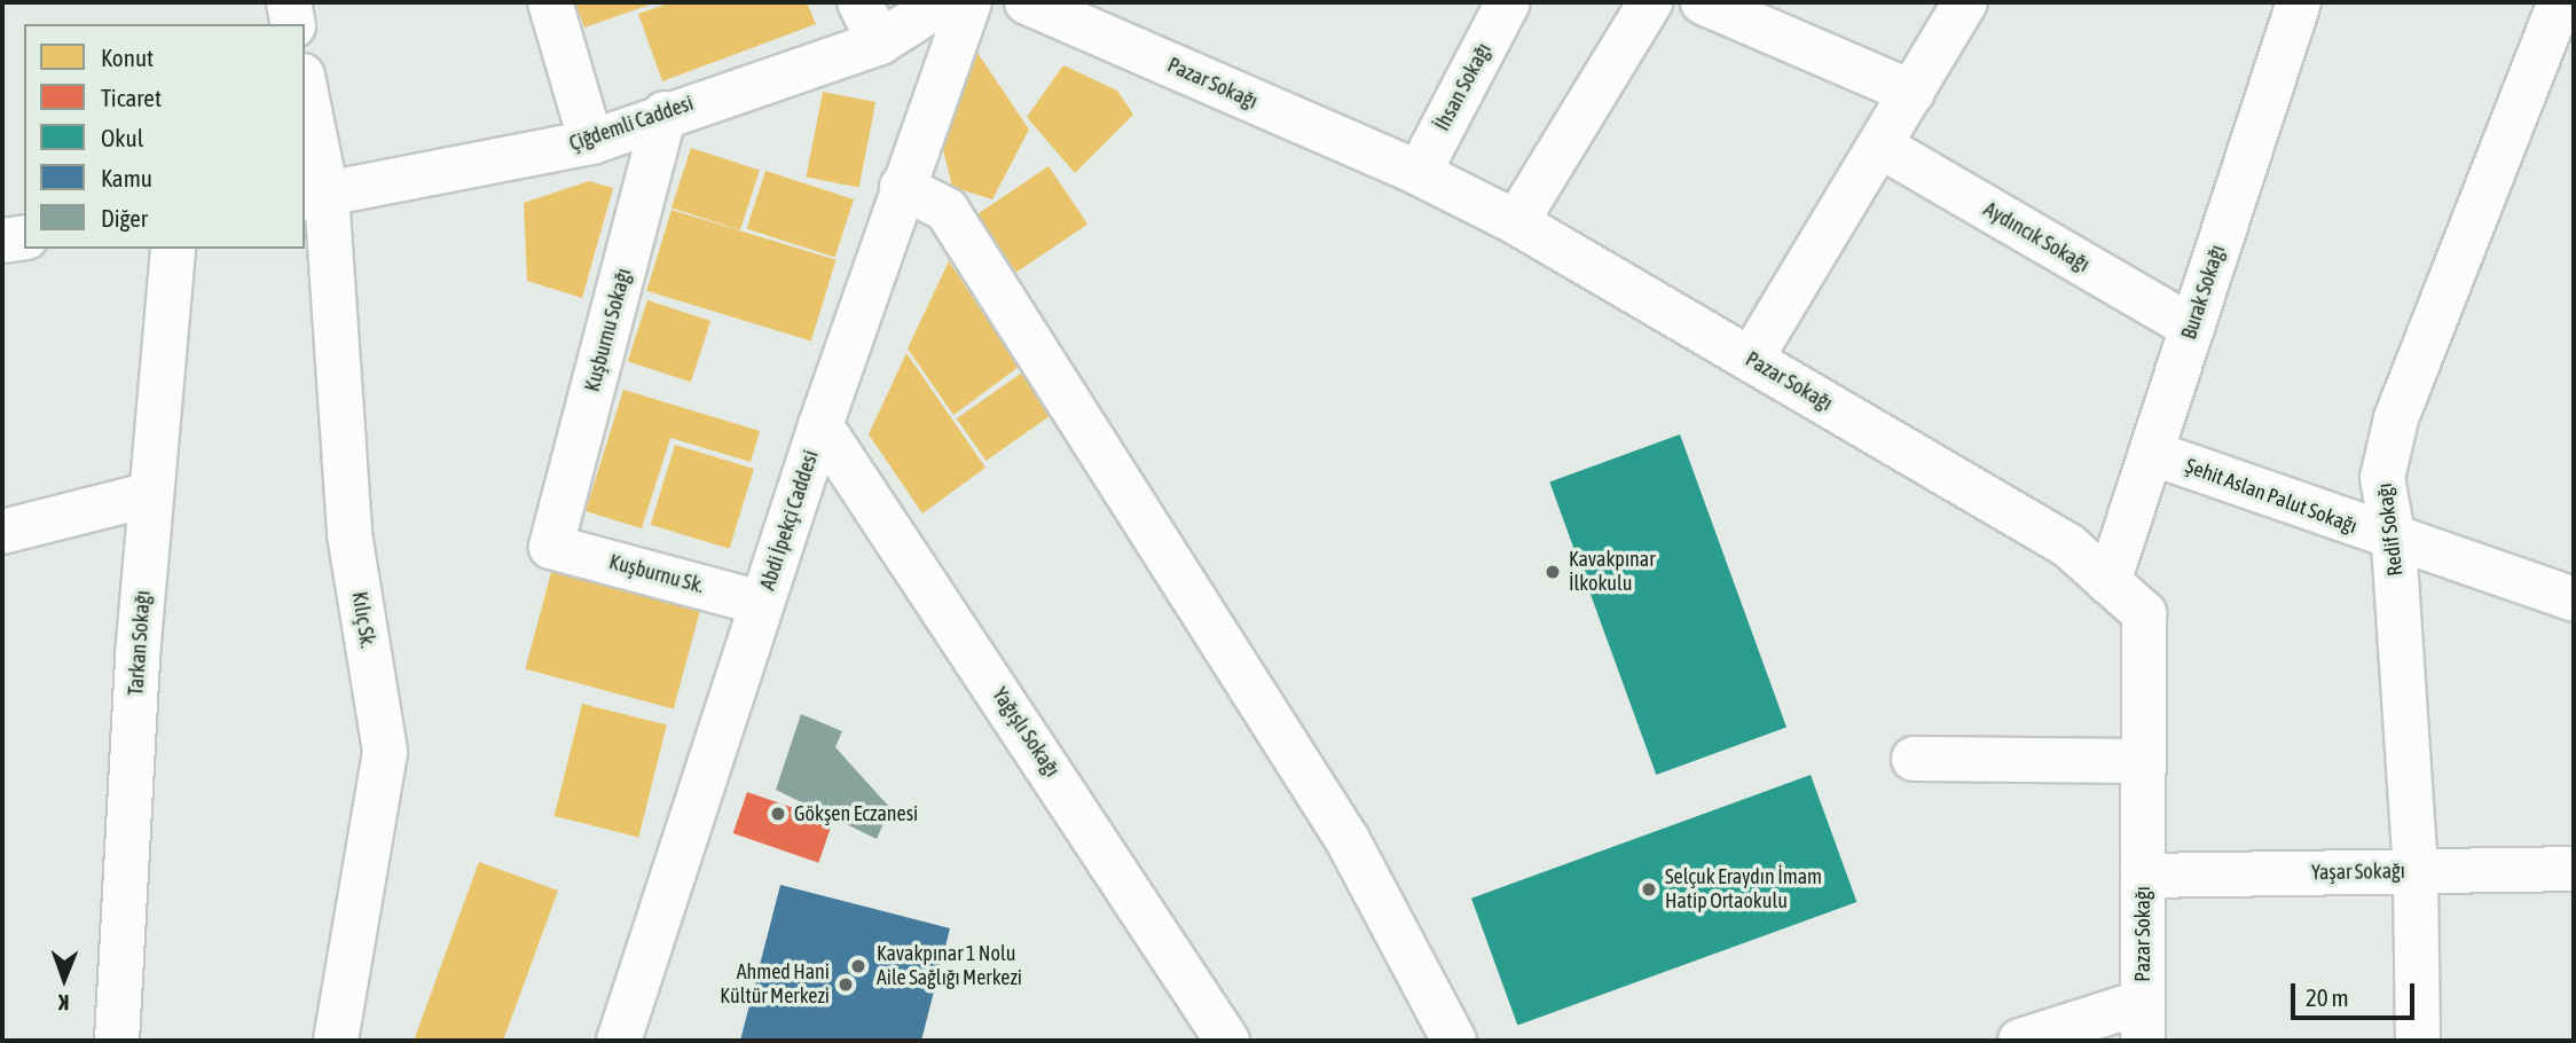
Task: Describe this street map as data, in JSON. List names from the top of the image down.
{
  "streets": {
    "street": [
      "Pazar Sokağı",
      "İhsan Sokağı",
      "Çiğdemli Caddesi",
      "Aydıncık Sokağı",
      "Burak Sokağı",
      "Kuşburnu Sokağı",
      "Şehit Aslan Palut Sokağı",
      "Abdi İpekçi Caddesi",
      "Redif Sokağı",
      "Kuşburnu Sk.",
      "Kılıç Sk.",
      "Tarkan Sokağı",
      "Yağışlı Sokağı",
      "Yaşar Sokağı"
    ]
  },
  "crossings": [
    ["Pazar Sokağı", "İhsan Sokağı"],
    ["Pazar Sokağı", "Burak Sokağı"],
    ["Pazar Sokağı", "Yaşar Sokağı"],
    ["Çiğdemli Caddesi", "Kuşburnu Sokağı"],
    ["Çiğdemli Caddesi", "Kılıç Sk."],
    ["Aydıncık Sokağı", "Burak Sokağı"],
    ["Burak Sokağı", "Şehit Aslan Palut Sokağı"],
    ["Kuşburnu Sokağı", "Kuşburnu Sk."],
    ["Şehit Aslan Palut Sokağı", "Redif Sokağı"],
    ["Abdi İpekçi Caddesi", "Kuşburnu Sk."],
    ["Abdi İpekçi Caddesi", "Yağışlı Sokağı"],
    ["Redif Sokağı", "Yaşar Sokağı"]
  ],
  "places": [
    "Kavakpınar İlkokulu",
    "Gökşen Eczanesi",
    "Selçuk Eraydın İmam Hatip Ortaokulu",
    "Kavakpınar 1 Nolu Aile Sağlığı Merkezi",
    "Ahmed Hani Kültür Merkezi"
  ],
  "legend": [
    "Konut",
    "Ticaret",
    "Okul",
    "Kamu",
    "Diğer"
  ],
  "scale_bar": "20 m",
  "north": "bottom"
}
